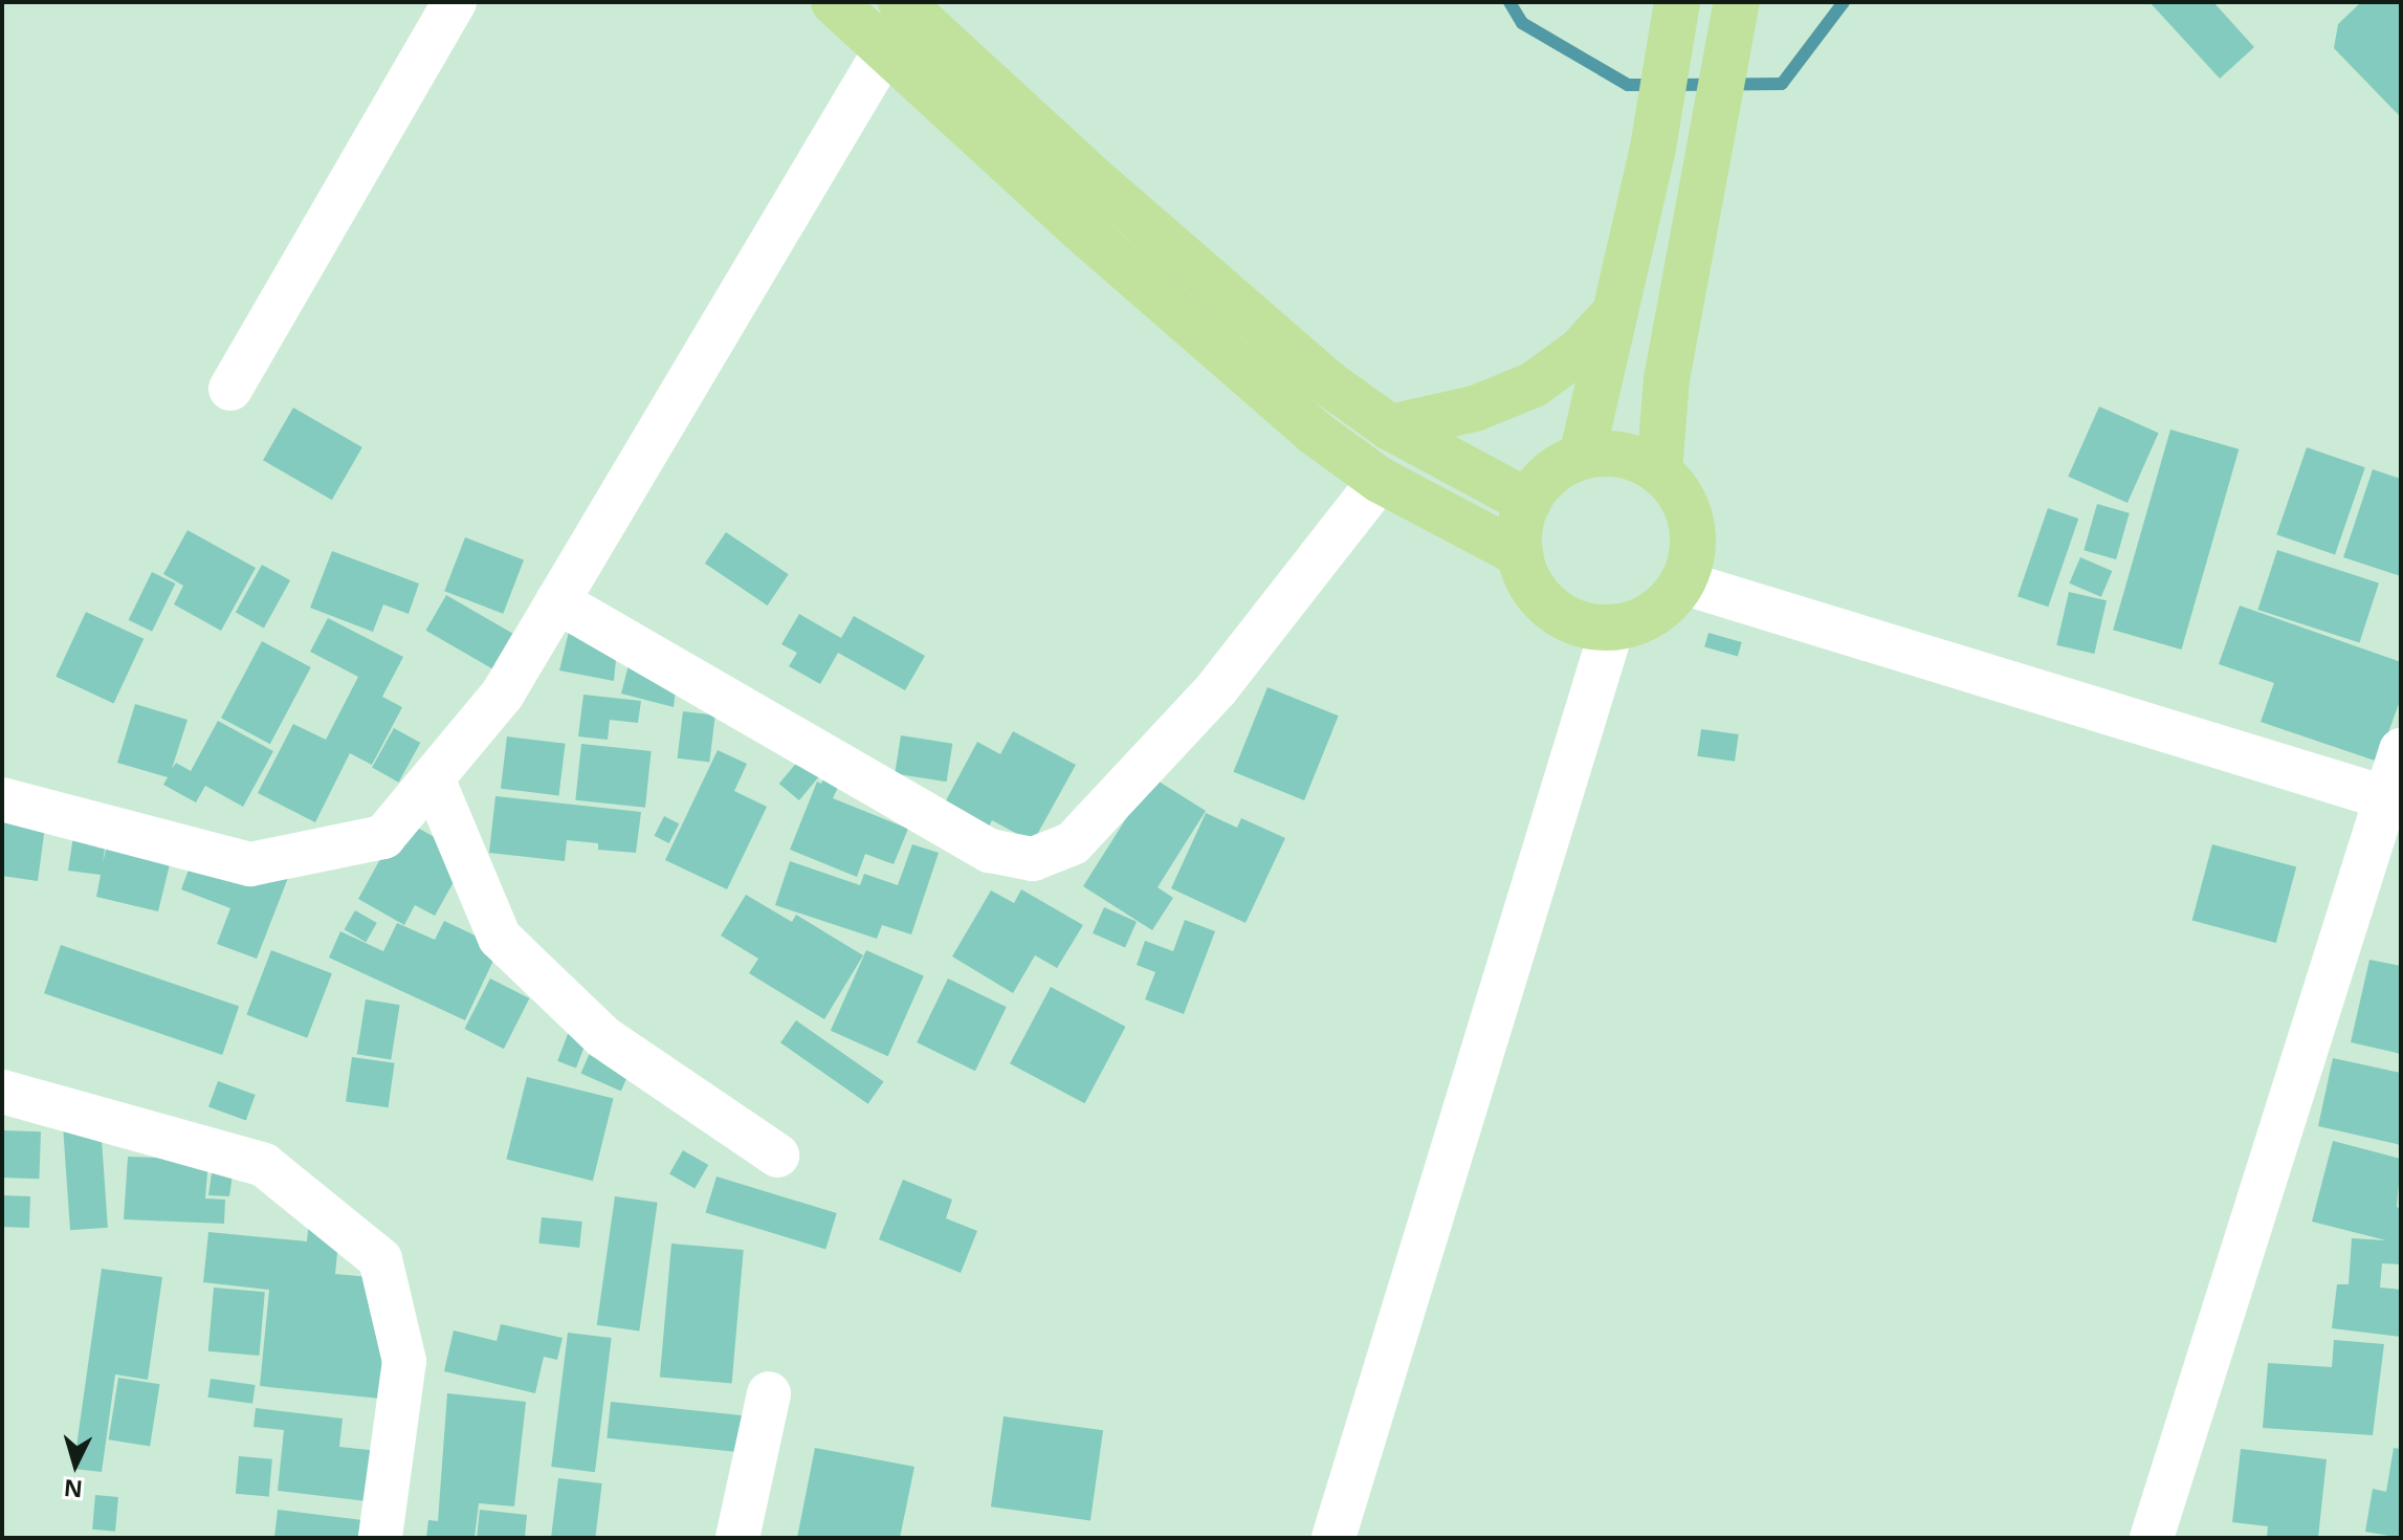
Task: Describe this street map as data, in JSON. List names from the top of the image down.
{
  "north": "bottom"
}
